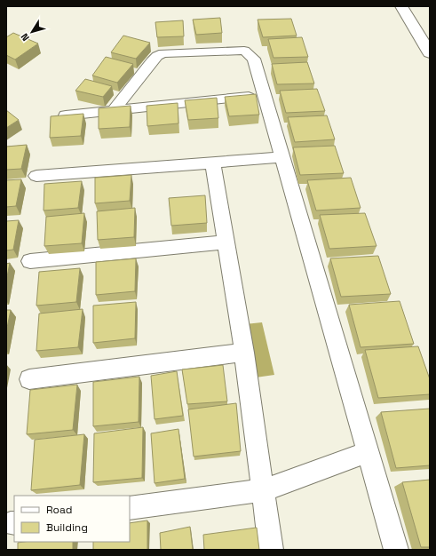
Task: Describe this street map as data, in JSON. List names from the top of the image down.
{
  "legend": ["Road", "Building"],
  "north": "bottom left"
}
